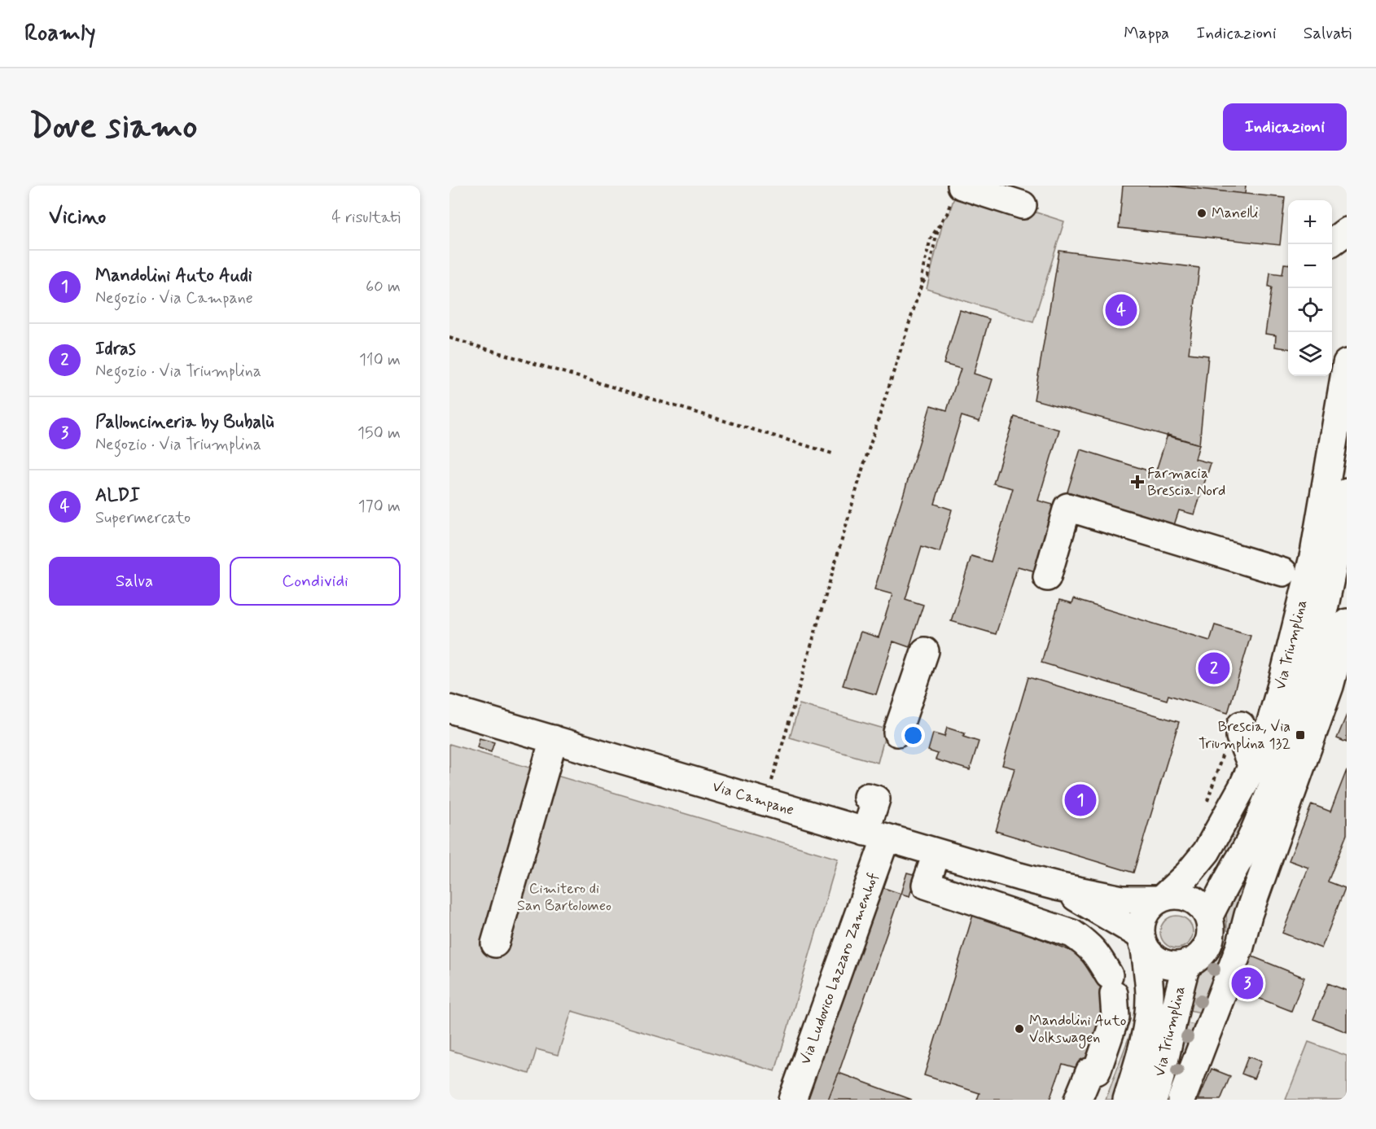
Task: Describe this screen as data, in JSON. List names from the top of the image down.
{
  "streets": {
    "main road": ["Via Triumplina", "Via Campane", "Via Ludovico Lazzaro Zamenhof"]
  },
  "crossings": [
    ["Via Triumplina", "Via Campane"],
    ["Via Campane", "Via Ludovico Lazzaro Zamenhof"]
  ],
  "parks": ["Cimitero di San Bartolomeo"],
  "places": {
    "other": ["Manelli", "Mandolini Auto Volkswagen"],
    "health": ["Farmacia Brescia Nord"],
    "transit": ["Brescia, Via Triumplina 132"]
  },
  "page": {
    "header": "Roamly",
    "nav": ["Mappa", "Indicazioni", "Salvati"],
    "buttons": [
      "Indicazioni",
      ["Salva", "Condividi"]
    ],
    "title": "Dove siamo",
    "heading": ["Vicino", "4 risultati"],
    "map_buttons": ["+", "−"],
    "list": [
      {
        "mark": "1",
        "name": "Mandolini Auto Audi",
        "note": "Negozio · Via Campane",
        "value": "60 m"
      },
      {
        "mark": "2",
        "name": "Idras",
        "note": "Negozio · Via Triumplina",
        "value": "110 m"
      },
      {
        "mark": "3",
        "name": "Palloncineria by Bubalù",
        "note": "Negozio · Via Triumplina",
        "value": "150 m"
      },
      {
        "mark": "4",
        "name": "ALDI",
        "note": "Supermercato",
        "value": "170 m"
      }
    ],
    "pins": [
      "4",
      "2",
      "1",
      "3"
    ]
  }
}
